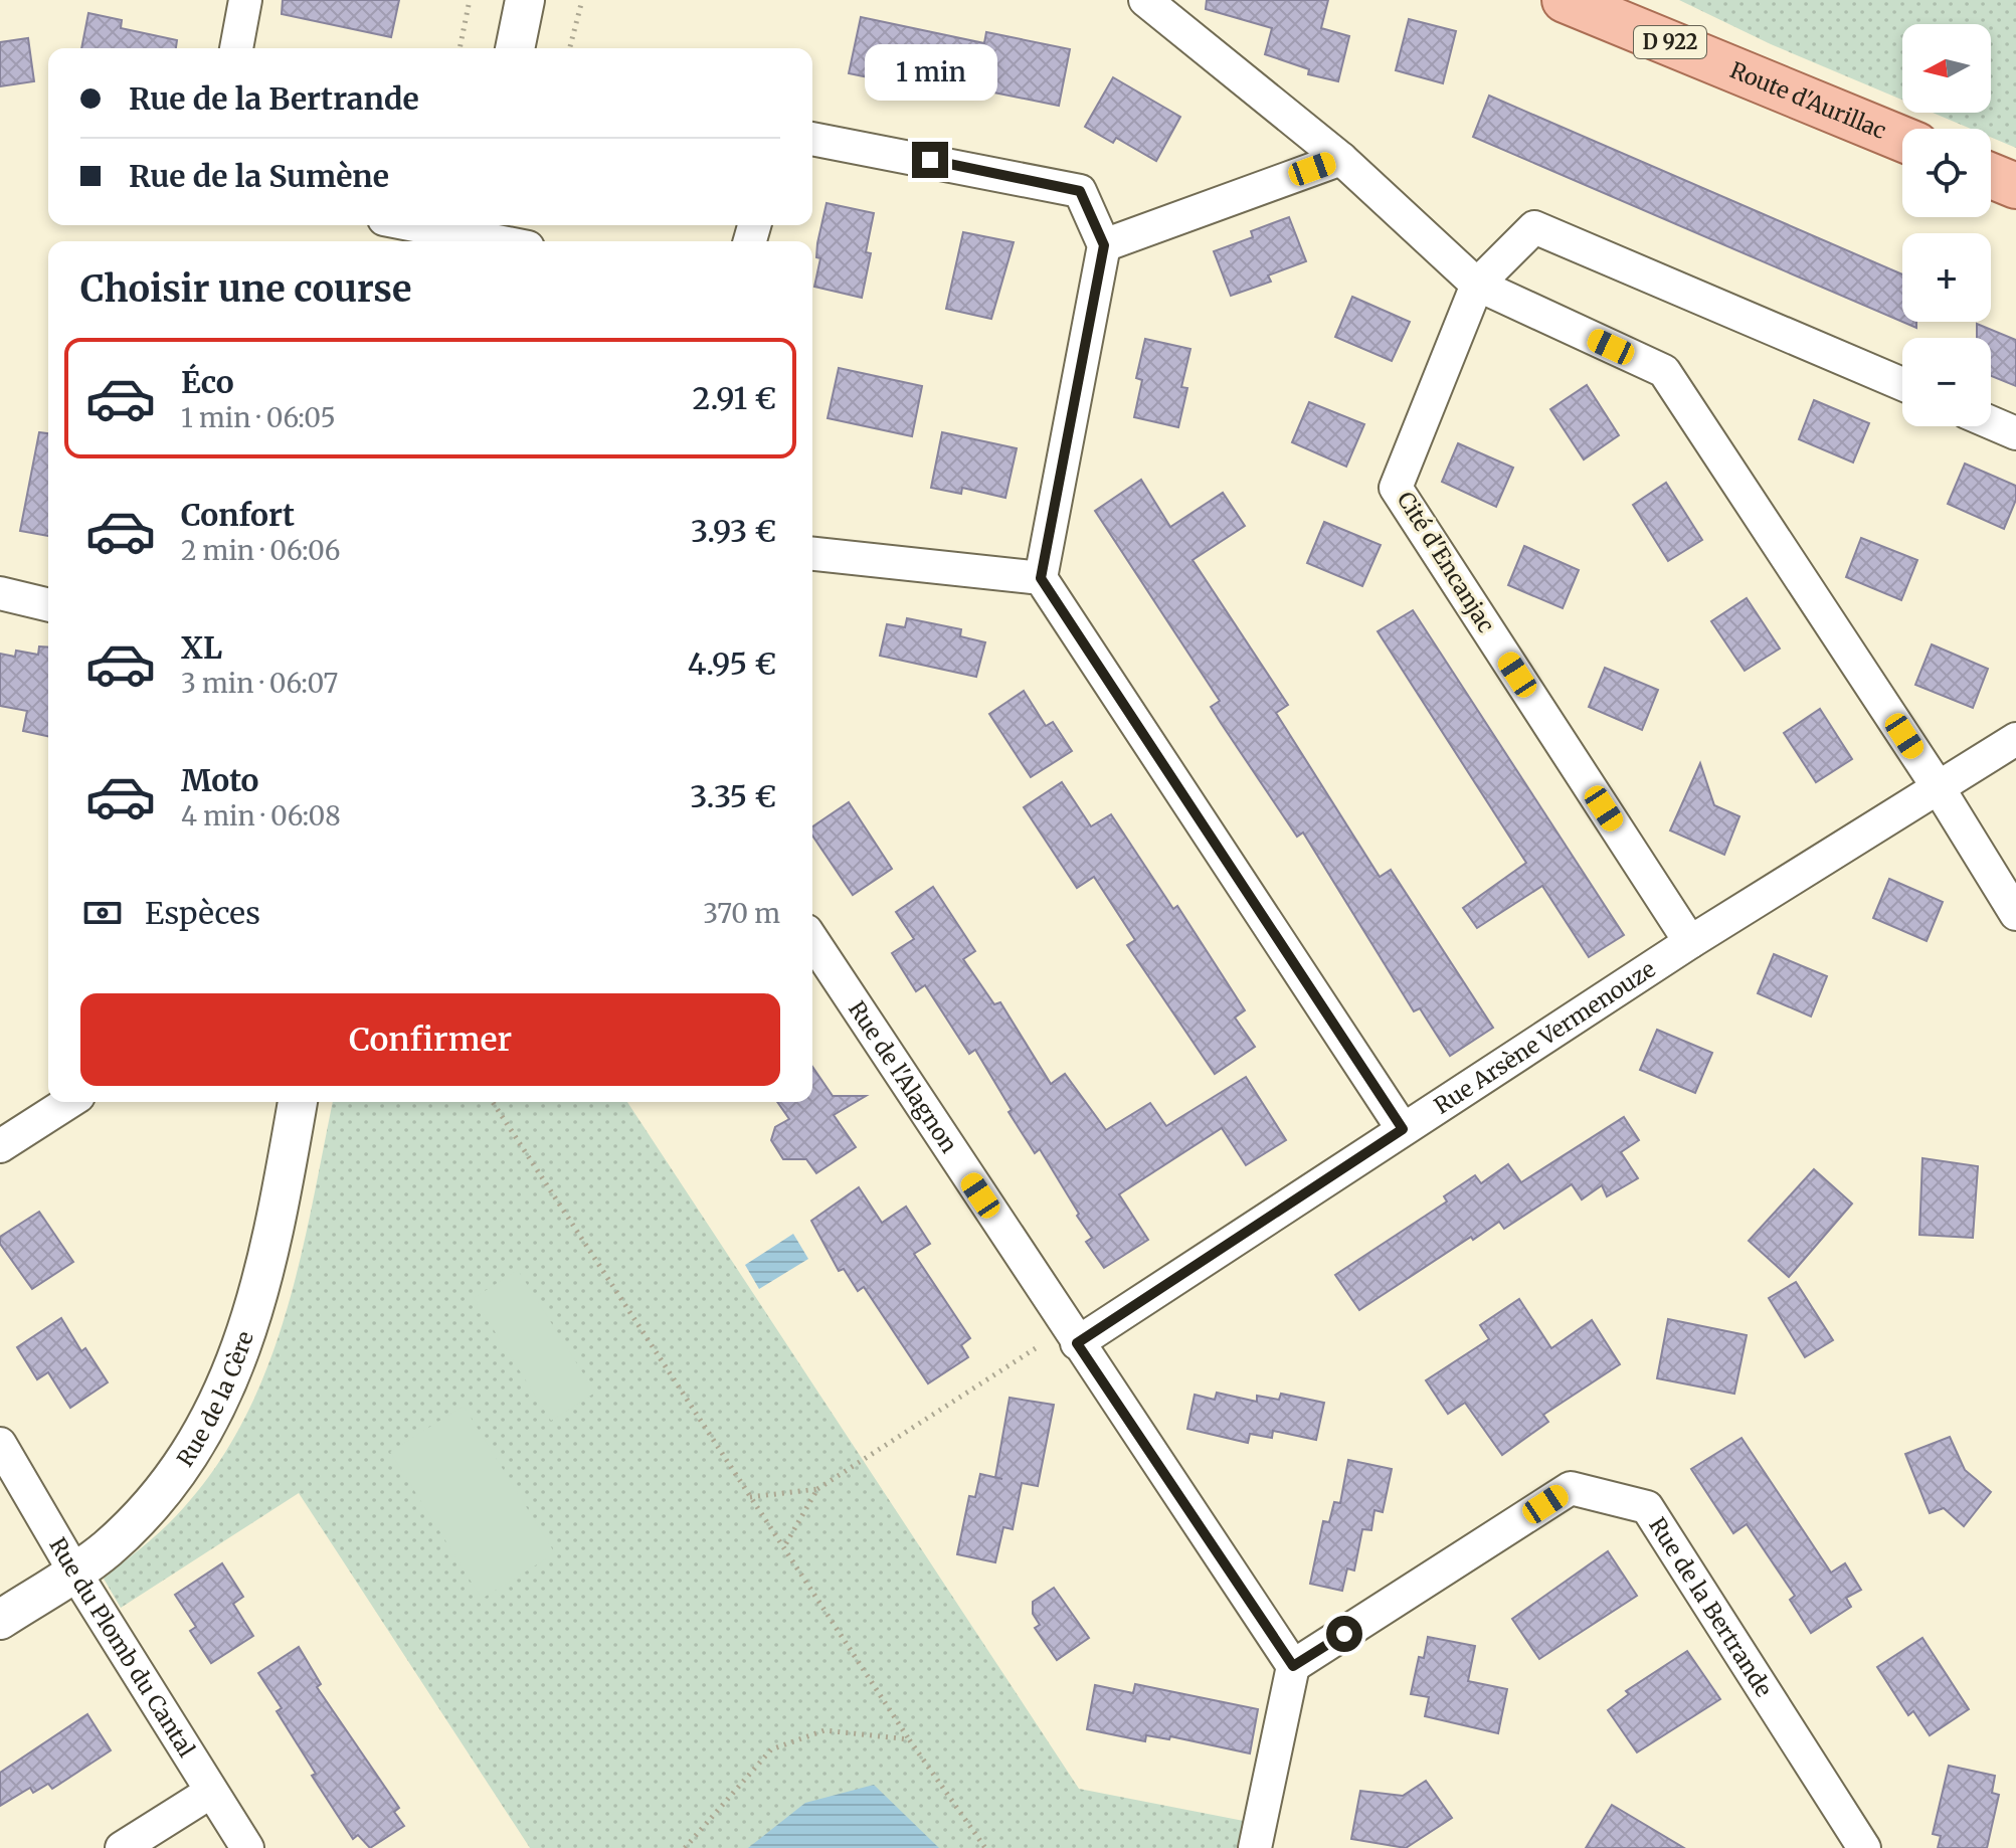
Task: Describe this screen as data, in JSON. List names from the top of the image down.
{
  "streets": {
    "main road": ["D 922", "Route d'Aurillac"],
    "street": [
      "Cité d'Encanjac",
      "Rue Arsène Vermenouze",
      "Rue de l'Alagnon",
      "Rue de la Cère",
      "Rue de la Bertrande",
      "Rue du Plomb du Cantal"
    ]
  },
  "crossings": [
    ["Cité d'Encanjac", "Rue Arsène Vermenouze"],
    ["Rue Arsène Vermenouze", "Rue de l'Alagnon"],
    ["Rue de l'Alagnon", "Rue de la Bertrande"],
    ["Rue de la Cère", "Rue du Plomb du Cantal"]
  ],
  "north": "left",
  "page": {
    "map_buttons": ["+", "−"],
    "bubble": "1 min",
    "banner": ["Rue de la Bertrande", "Rue de la Sumène"],
    "heading": "Choisir une course",
    "list": [
      {
        "name": "Éco",
        "note": "1 min · 06:05",
        "value": "2.91 €"
      },
      {
        "name": "Confort",
        "note": "2 min · 06:06",
        "value": "3.93 €"
      },
      {
        "name": "XL",
        "note": "3 min · 06:07",
        "value": "4.95 €"
      },
      {
        "name": "Moto",
        "note": "4 min · 06:08",
        "value": "3.35 €"
      }
    ],
    "pay": ["Espèces", "370 m"],
    "buttons": "Confirmer"
  }
}
